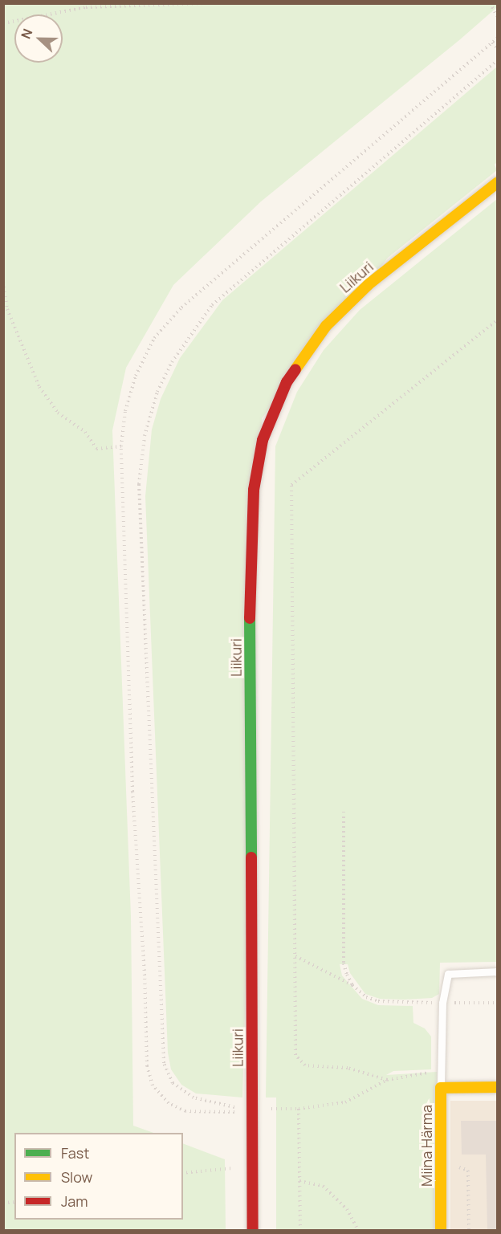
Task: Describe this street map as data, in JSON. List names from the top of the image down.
{
  "streets": {
    "street": ["Liikuri", "Miina Härma"]
  },
  "legend": ["Fast", "Slow", "Jam"],
  "north": "left"
}
